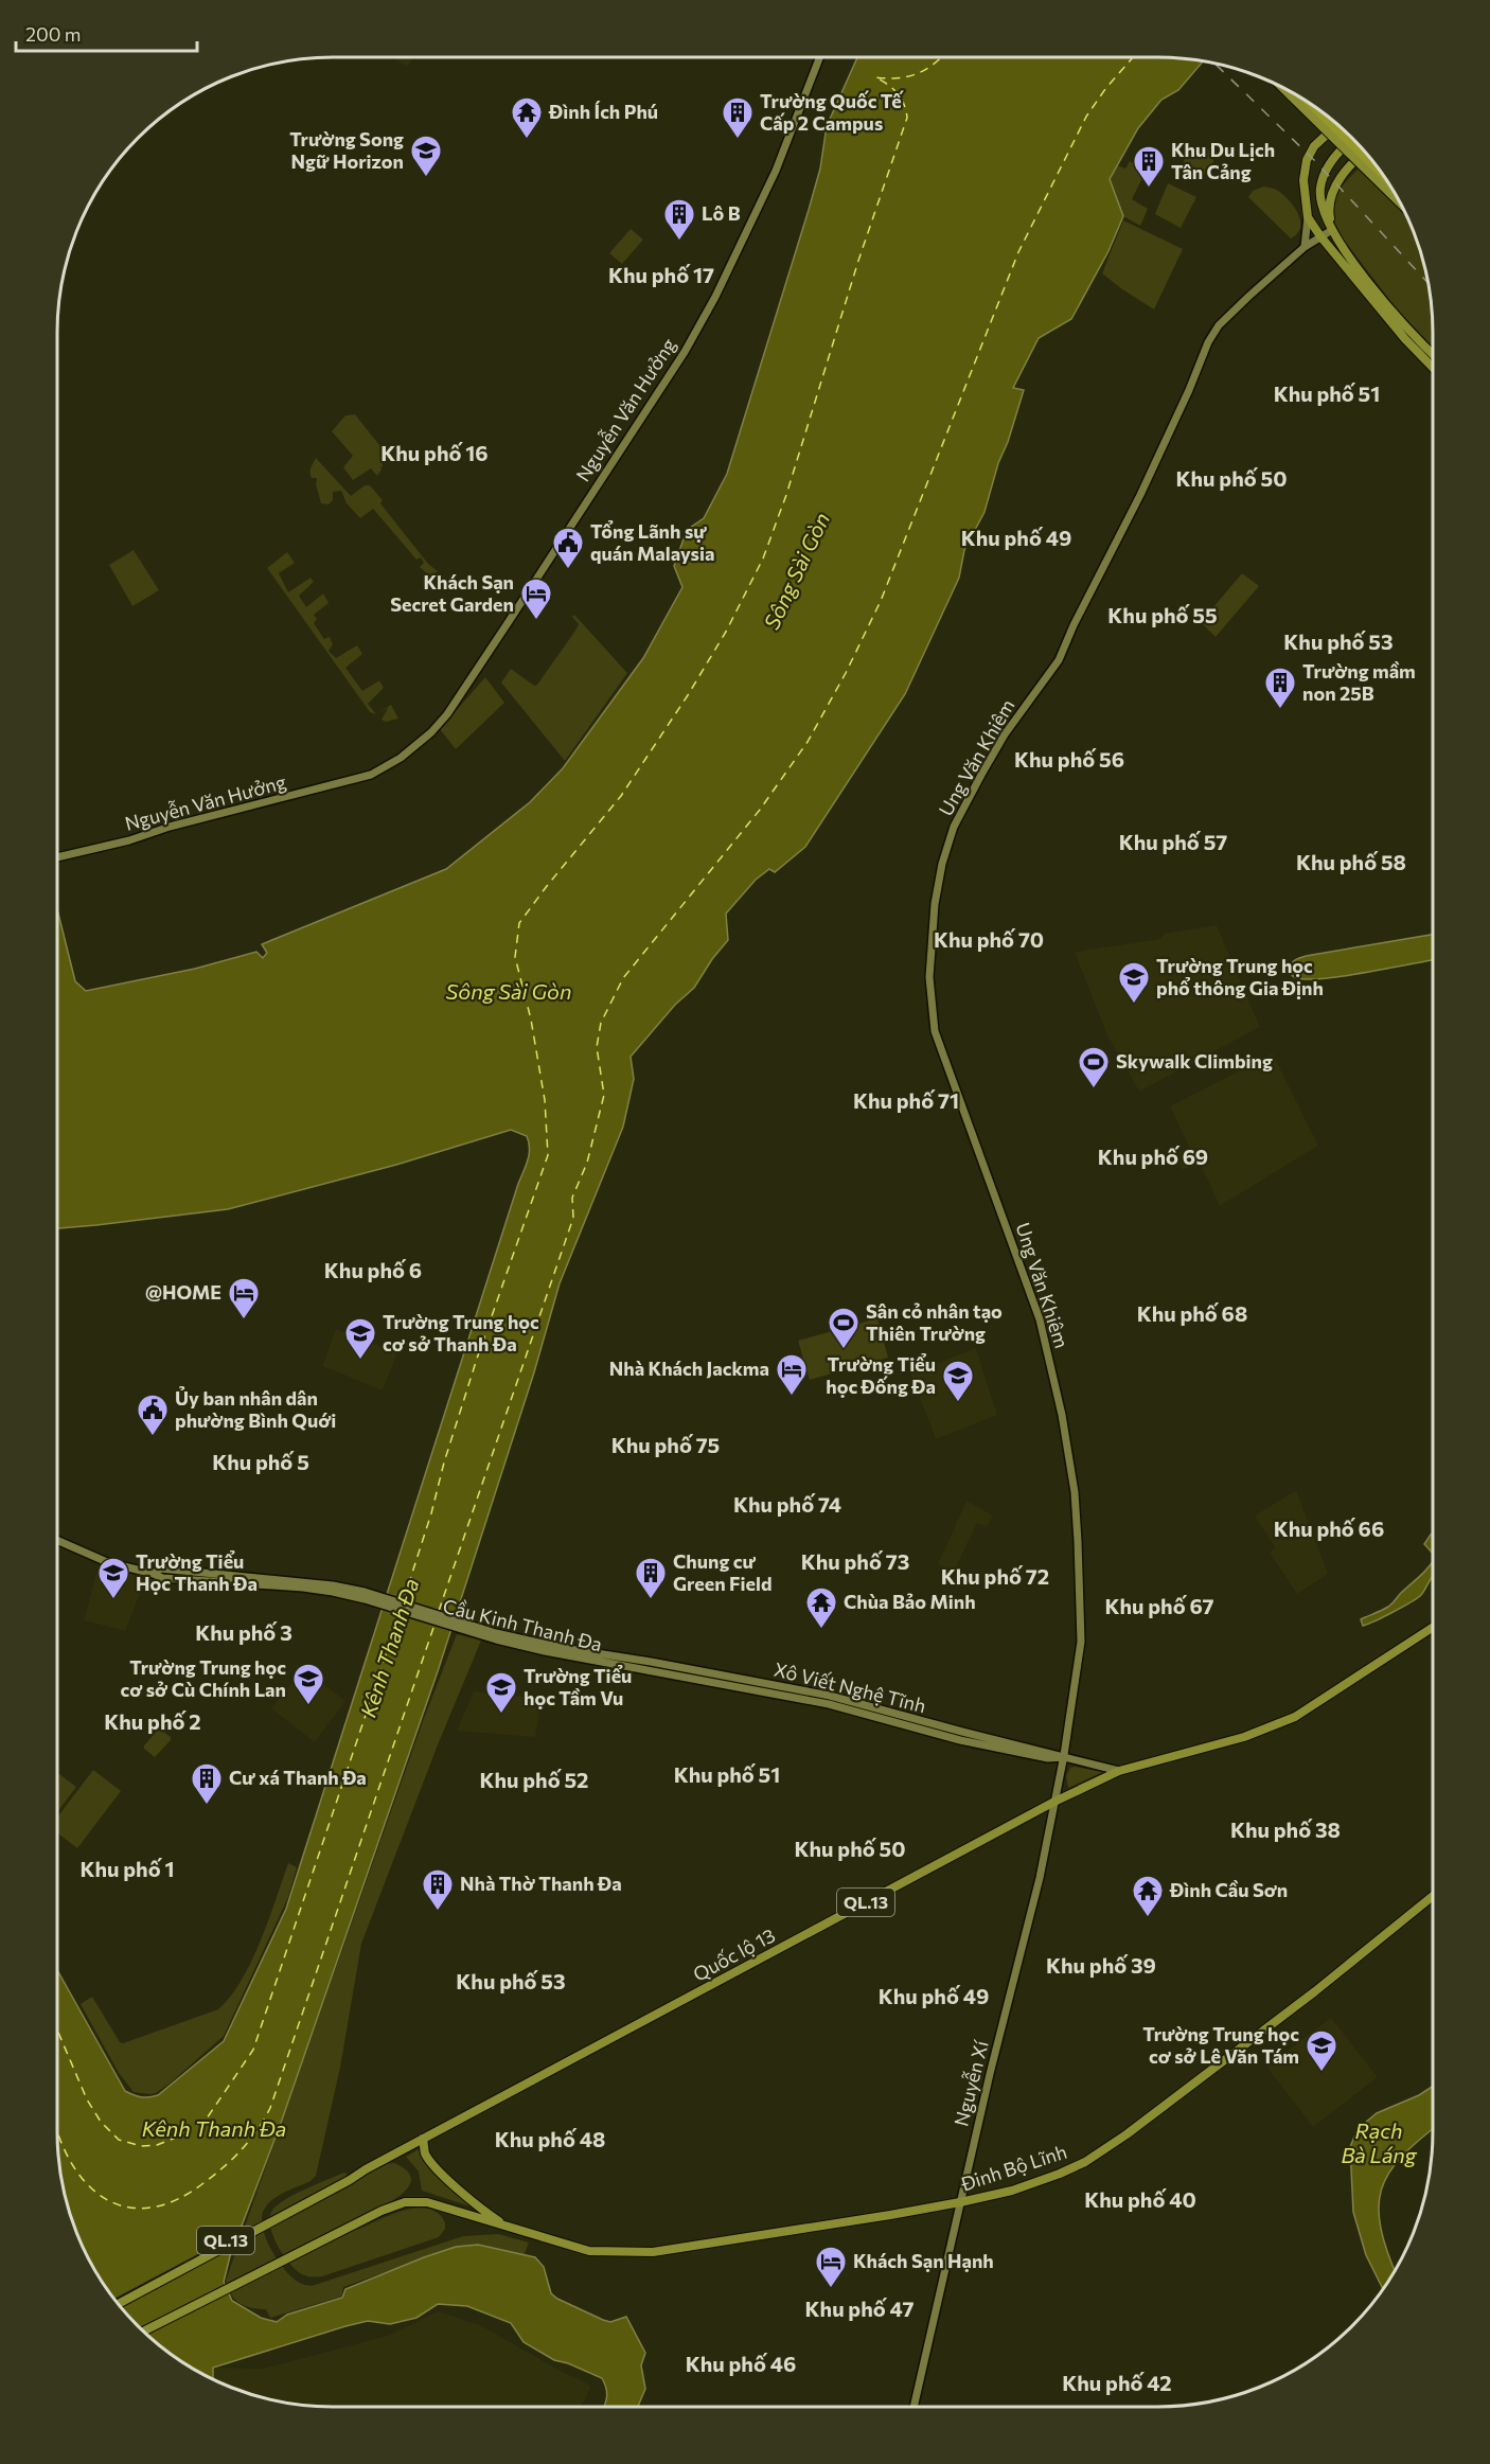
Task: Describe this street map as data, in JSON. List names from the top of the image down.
{
  "streets": {
    "main road": [
      "Nguyễn Văn Hưởng",
      "Ung Văn Khiêm",
      "Cầu Kinh Thanh Đa",
      "Xô Viết Nghệ Tĩnh",
      "QL.13",
      "Quốc lộ 13",
      "Nguyễn Xí",
      "Đinh Bộ Lĩnh"
    ]
  },
  "crossings": [
    ["Ung Văn Khiêm", "Xô Viết Nghệ Tĩnh"],
    ["Ung Văn Khiêm", "Nguyễn Xí"],
    ["Cầu Kinh Thanh Đa", "Xô Viết Nghệ Tĩnh"],
    ["Xô Viết Nghệ Tĩnh", "Quốc lộ 13"],
    ["Xô Viết Nghệ Tĩnh", "Nguyễn Xí"],
    ["QL.13", "Quốc lộ 13"],
    ["Quốc lộ 13", "Nguyễn Xí"],
    ["Quốc lộ 13", "Đinh Bộ Lĩnh"],
    ["Nguyễn Xí", "Đinh Bộ Lĩnh"]
  ],
  "districts": [
    "Khu phố 17",
    "Khu phố 51",
    "Khu phố 16",
    "Khu phố 50",
    "Khu phố 49",
    "Khu phố 55",
    "Khu phố 53",
    "Khu phố 56",
    "Khu phố 57",
    "Khu phố 58",
    "Khu phố 70",
    "Khu phố 71",
    "Khu phố 69",
    "Khu phố 6",
    "Khu phố 68",
    "Khu phố 75",
    "Khu phố 5",
    "Khu phố 74",
    "Khu phố 66",
    "Khu phố 73",
    "Khu phố 72",
    "Khu phố 67",
    "Khu phố 3",
    "Khu phố 2",
    "Khu phố 51",
    "Khu phố 52",
    "Khu phố 38",
    "Khu phố 50",
    "Khu phố 1",
    "Khu phố 39",
    "Khu phố 53",
    "Khu phố 49",
    "Khu phố 48",
    "Khu phố 40",
    "Khu phố 47",
    "Khu phố 46",
    "Khu phố 42"
  ],
  "water": ["Sông Sài Gòn", "Kênh Thanh Đa", "Rạch Bà Láng"],
  "places": {
    "temple": ["Đình Ích Phú", "Chùa Bảo Minh", "Đình Cầu Sơn"],
    "building": [
      "Trường Quốc Tế Cấp 2 Campus",
      "Khu Du Lịch Tân Cảng",
      "Lô B",
      "Trường mầm non 25B",
      "Chung cư Green Field",
      "Cư xá Thanh Đa",
      "Nhà Thờ Thanh Đa"
    ],
    "school or university": [
      "Trường Song Ngữ Horizon",
      "Trường Trung học phổ thông Gia Định",
      "Trường Trung học cơ sở Thanh Đa",
      "Trường Tiểu học Đống Đa",
      "Trường Tiểu Học Thanh Đa",
      "Trường Trung học cơ sở Cù Chính Lan",
      "Trường Tiểu học Tầm Vu",
      "Trường Trung học cơ sở Lê Văn Tám"
    ],
    "public building": ["Tổng Lãnh sự quán Malaysia", "Ủy ban nhân dân phường Bình Quới"],
    "hotel": [
      "Khách Sạn Secret Garden",
      "@HOME",
      "Nhà Khách Jackma",
      "Khách Sạn Hạnh"
    ],
    "sports": ["Skywalk Climbing", "Sân cỏ nhân tạo Thiên Trường"]
  },
  "scale_bar": "200 m"
}
